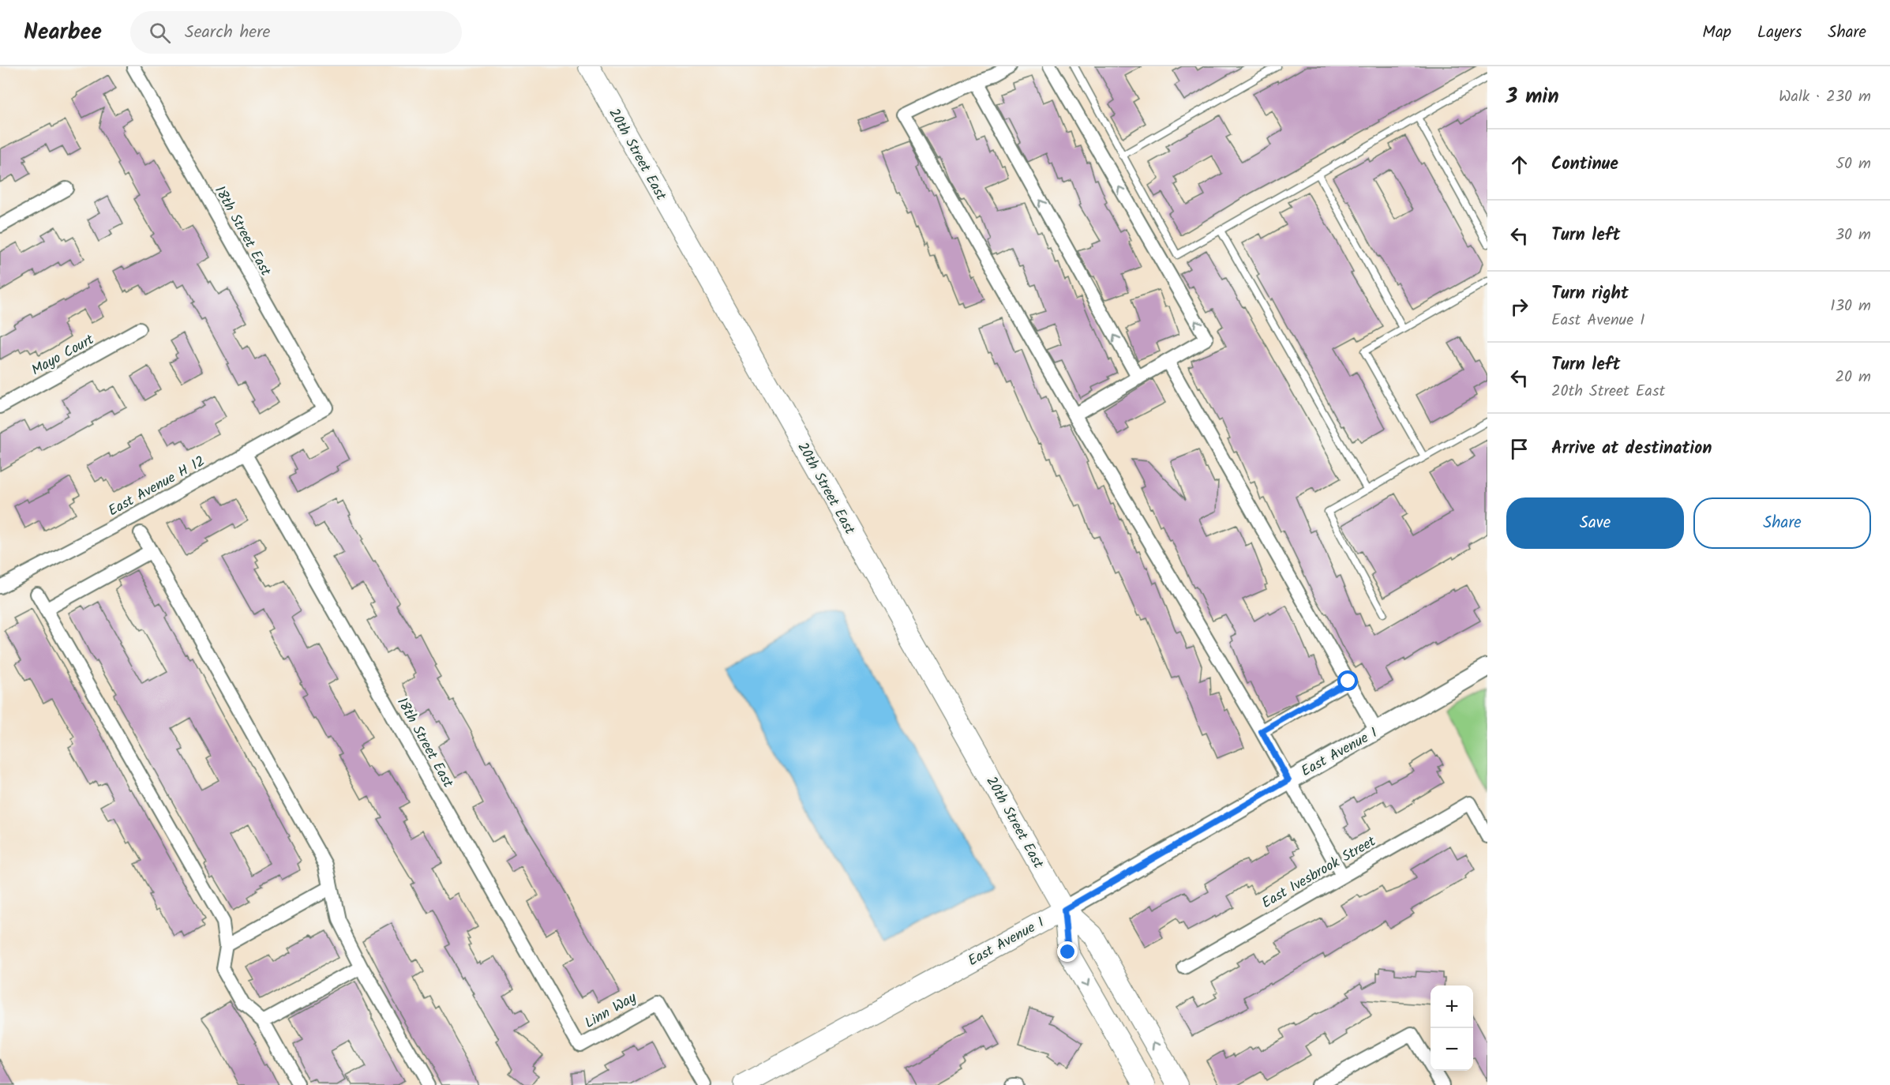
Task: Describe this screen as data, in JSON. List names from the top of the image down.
{
  "streets": {
    "main road": ["20th Street East", "East Avenue I"],
    "street": [
      "18th Street East",
      "Mayo Court",
      "East Avenue H 12",
      "East Ivesbrook Street",
      "Linn Way"
    ]
  },
  "crossings": [
    ["20th Street East", "East Avenue I"],
    ["18th Street East", "East Avenue H 12"],
    ["18th Street East", "Linn Way"]
  ],
  "page": {
    "header": "Nearbee",
    "search": "Search here",
    "nav": ["Map", "Layers", "Share"],
    "heading": ["3 min", "Walk · 230 m"],
    "list": [
      ["Continue", "50 m"],
      ["Turn left", "30 m"],
      ["Turn right", "East Avenue I", "130 m"],
      ["Turn left", "20th Street East", "20 m"],
      "Arrive at destination"
    ],
    "buttons": ["Save", "Share"],
    "map_buttons": ["+", "−"]
  }
}
